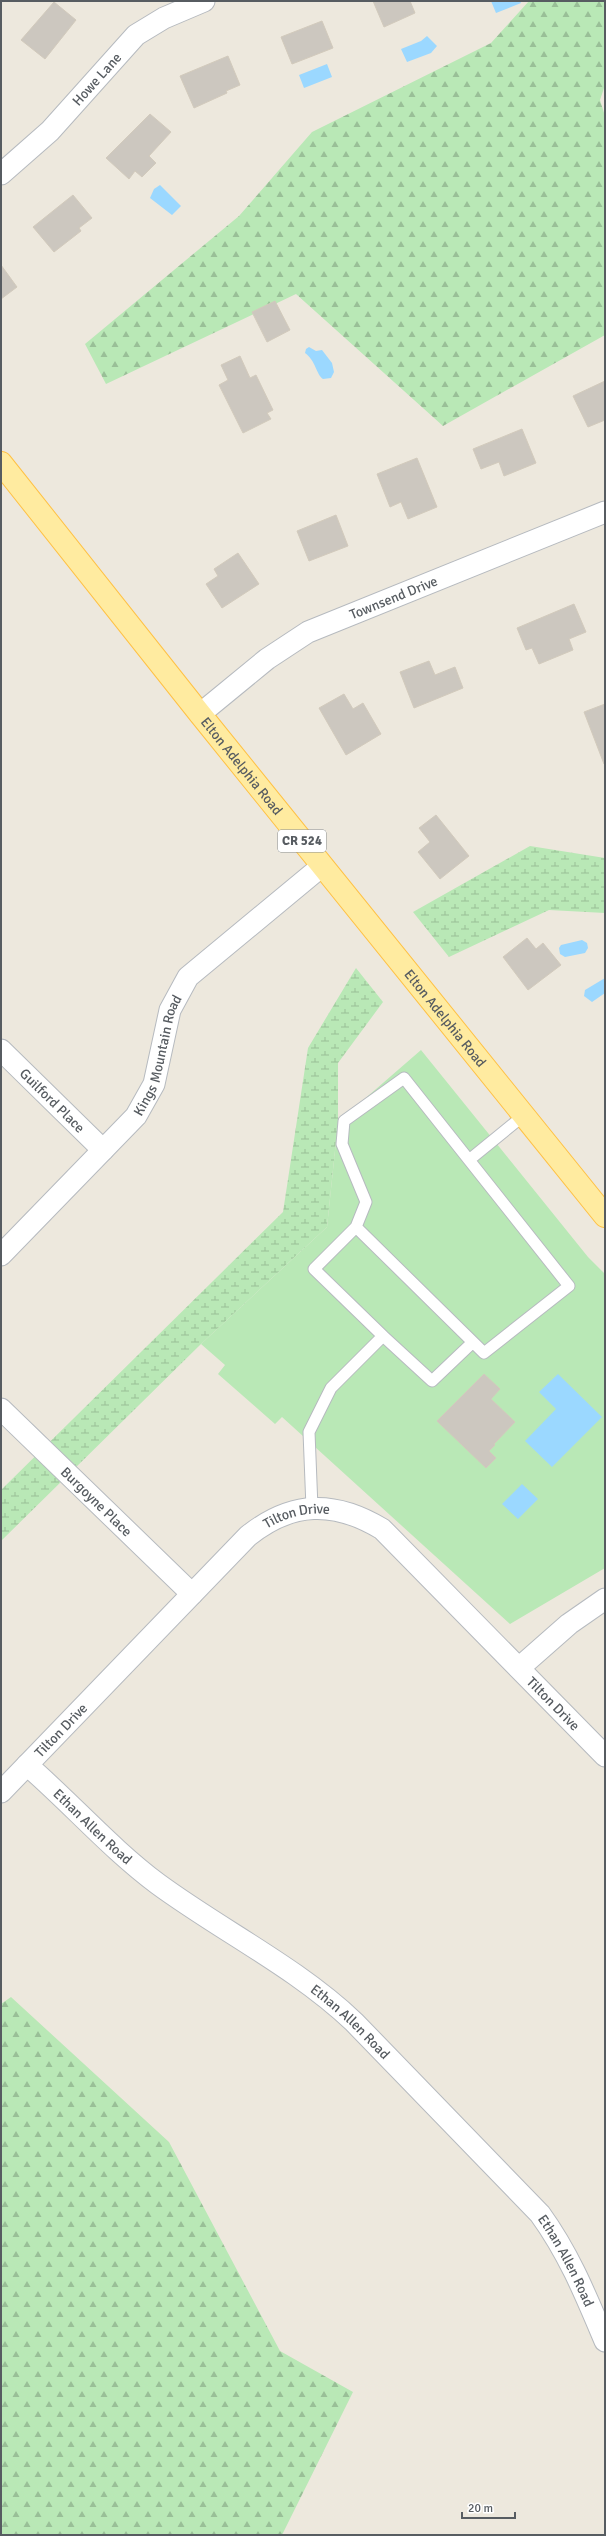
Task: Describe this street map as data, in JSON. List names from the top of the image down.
{
  "streets": {
    "main road": ["Elton Adelphia Road", "CR 524"],
    "street": [
      "Howe Lane",
      "Townsend Drive",
      "Kings Mountain Road",
      "Guilford Place",
      "Burgoyne Place",
      "Tilton Drive",
      "Ethan Allen Road"
    ]
  },
  "crossings": [
    ["Townsend Drive", "Elton Adelphia Road"],
    ["Elton Adelphia Road", "Kings Mountain Road"],
    ["Kings Mountain Road", "Guilford Place"],
    ["Burgoyne Place", "Tilton Drive"],
    ["Tilton Drive", "Ethan Allen Road"]
  ],
  "scale_bar": "20 m"
}
